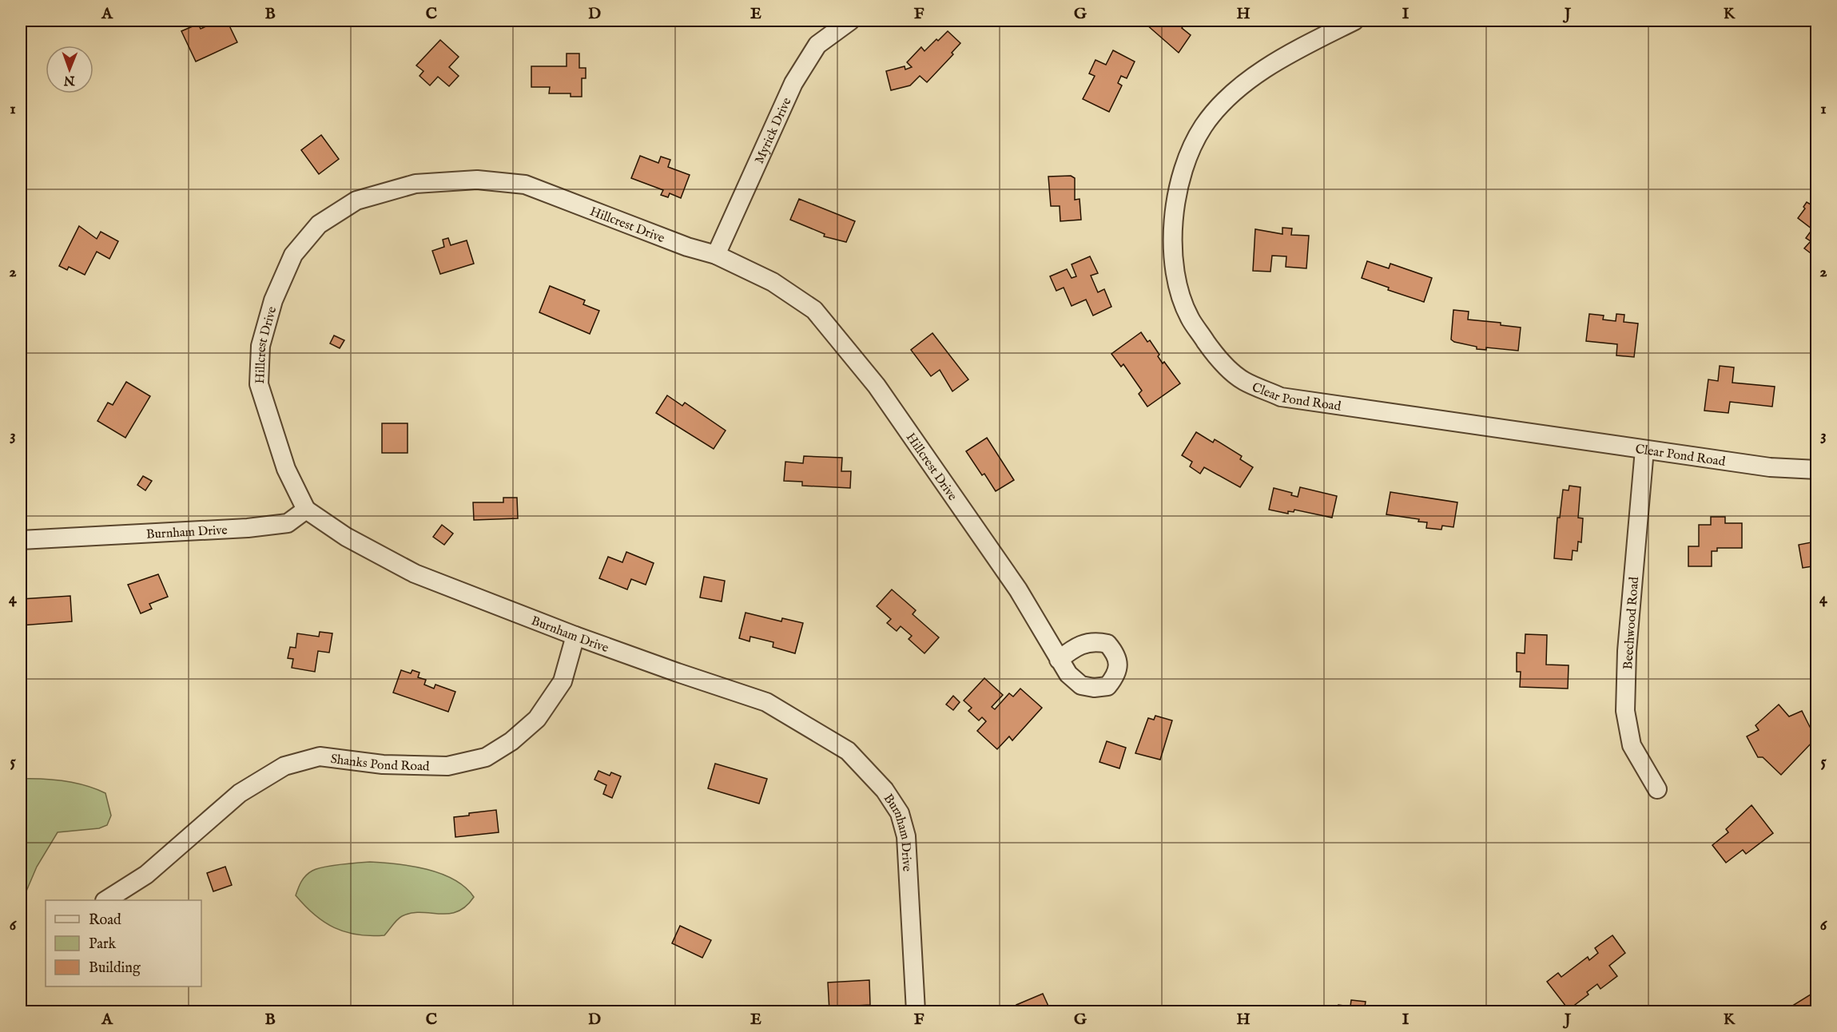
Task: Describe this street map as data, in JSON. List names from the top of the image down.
{
  "streets": {
    "street": [
      "Myrick Drive",
      "Hillcrest Drive",
      "Clear Pond Road",
      "Burnham Drive",
      "Beechwood Road",
      "Shanks Pond Road"
    ]
  },
  "crossings": [
    ["Myrick Drive", "Hillcrest Drive"],
    ["Hillcrest Drive", "Burnham Drive"],
    ["Clear Pond Road", "Beechwood Road"],
    ["Burnham Drive", "Shanks Pond Road"]
  ],
  "legend": ["Road", "Park", "Building"],
  "north": "bottom",
  "grid": {
    "columns": [
      "A",
      "B",
      "C",
      "D",
      "E",
      "F",
      "G",
      "H",
      "I",
      "J",
      "K"
    ],
    "rows": [
      "1",
      "2",
      "3",
      "4",
      "5",
      "6"
    ]
  }
}
